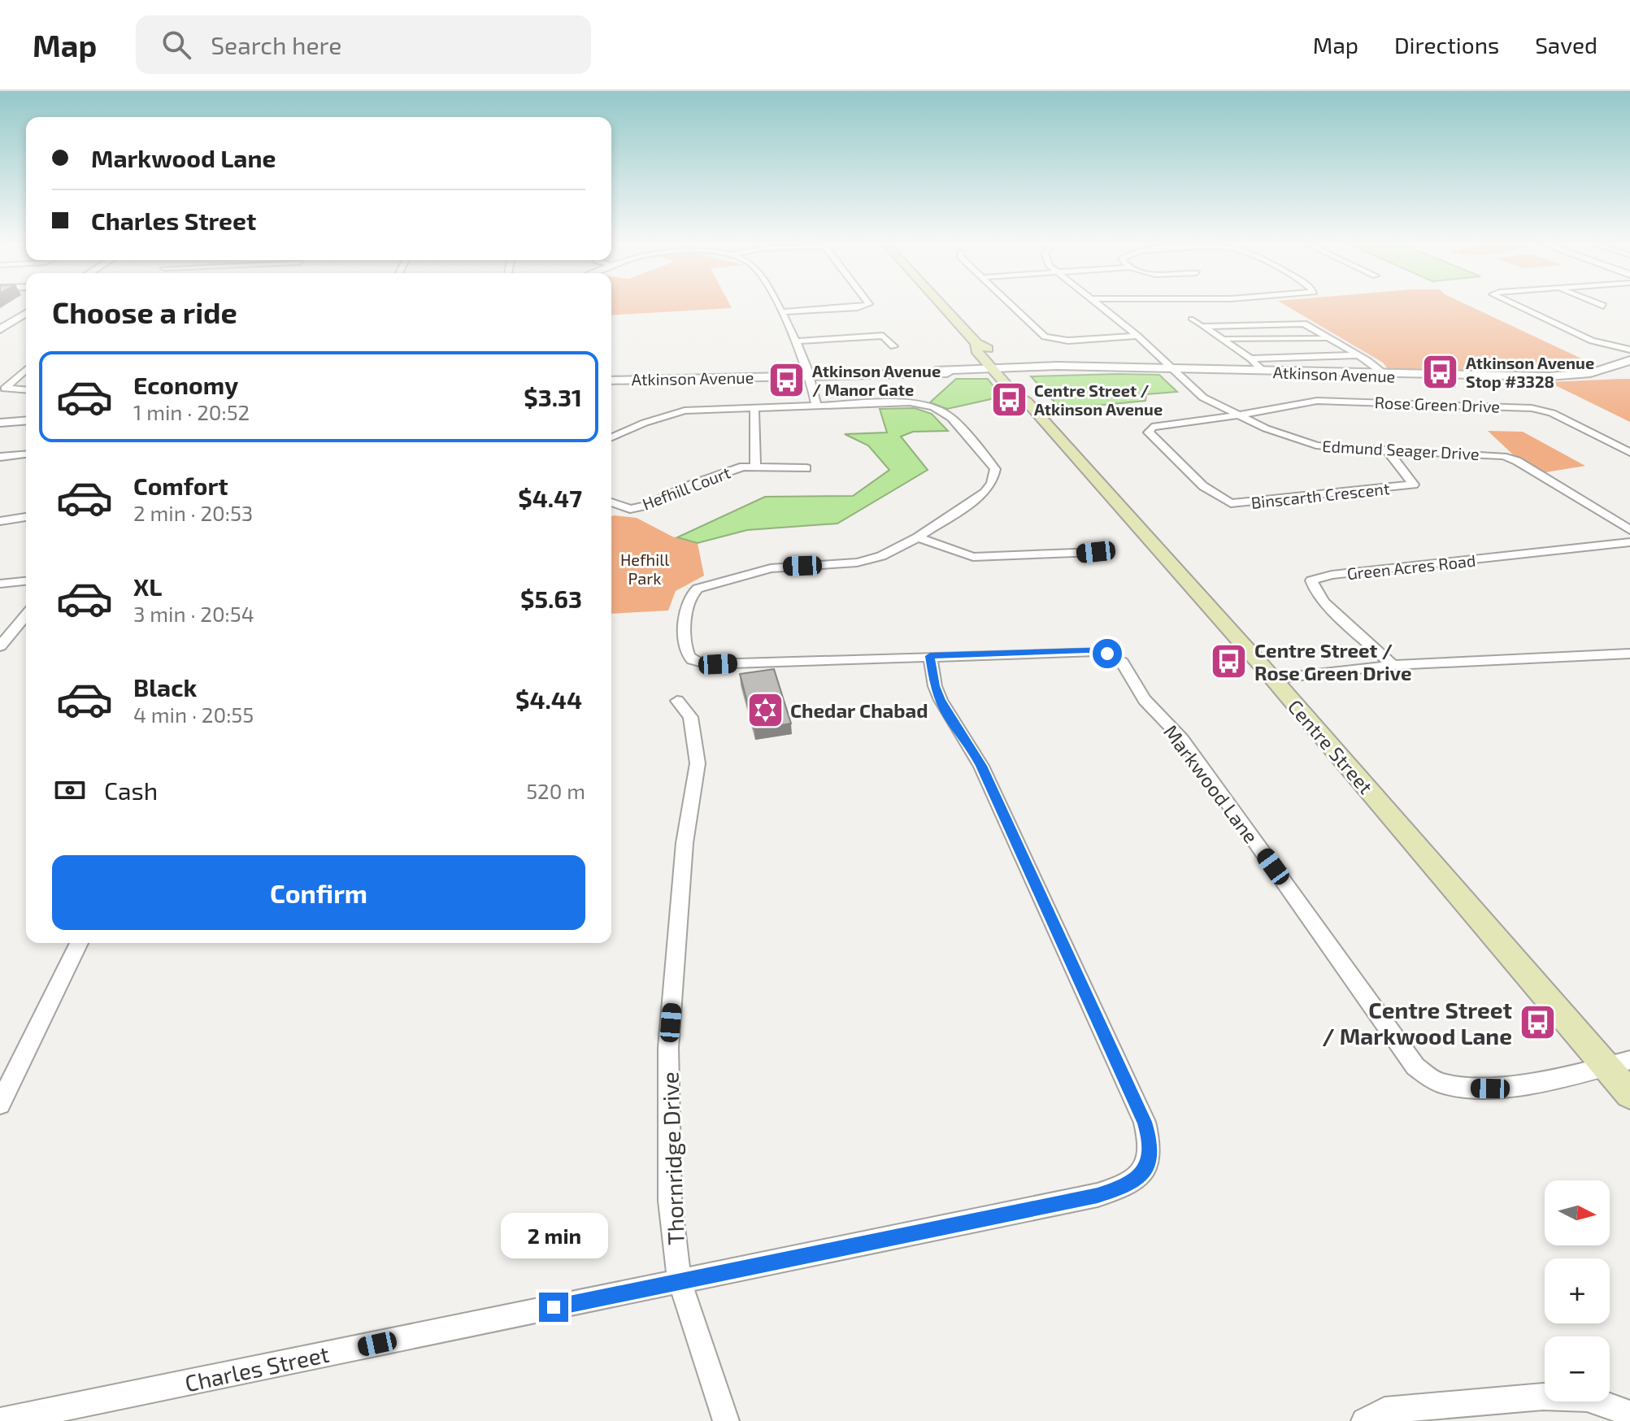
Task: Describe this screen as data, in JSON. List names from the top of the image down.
{
  "streets": {
    "main road": ["Centre Street"],
    "street": [
      "Atkinson Avenue",
      "Rose Green Drive",
      "Edmund Seager Drive",
      "Hefhill Court",
      "Binscarth Crescent",
      "Green Acres Road",
      "Markwood Lane",
      "Thornridge Drive",
      "Charles Street"
    ]
  },
  "crossings": [
    ["Atkinson Avenue", "Edmund Seager Drive"],
    ["Atkinson Avenue", "Centre Street"],
    ["Rose Green Drive", "Edmund Seager Drive"],
    ["Rose Green Drive", "Binscarth Crescent"],
    ["Edmund Seager Drive", "Binscarth Crescent"],
    ["Centre Street", "Markwood Lane"],
    ["Markwood Lane", "Charles Street"],
    ["Thornridge Drive", "Charles Street"]
  ],
  "parks": ["Hefhill Park"],
  "places": {
    "bus stop": [
      "Atkinson Avenue Stop #3328",
      "Atkinson Avenue / Manor Gate",
      "Centre Street / Atkinson Avenue",
      "Centre Street / Rose Green Drive",
      "Centre Street / Markwood Lane"
    ],
    "synagogue": ["Chedar Chabad"]
  },
  "north": "right",
  "page": {
    "header": "Map",
    "search": "Search here",
    "nav": ["Map", "Directions", "Saved"],
    "banner": ["Markwood Lane", "Charles Street"],
    "heading": "Choose a ride",
    "list": [
      {
        "name": "Economy",
        "note": "1 min · 20:52",
        "value": "$3.31"
      },
      {
        "name": "Comfort",
        "note": "2 min · 20:53",
        "value": "$4.47"
      },
      {
        "name": "XL",
        "note": "3 min · 20:54",
        "value": "$5.63"
      },
      {
        "name": "Black",
        "note": "4 min · 20:55",
        "value": "$4.44"
      }
    ],
    "pay": ["Cash", "520 m"],
    "buttons": "Confirm",
    "map_buttons": ["+", "−"],
    "bubble": "2 min"
  }
}
